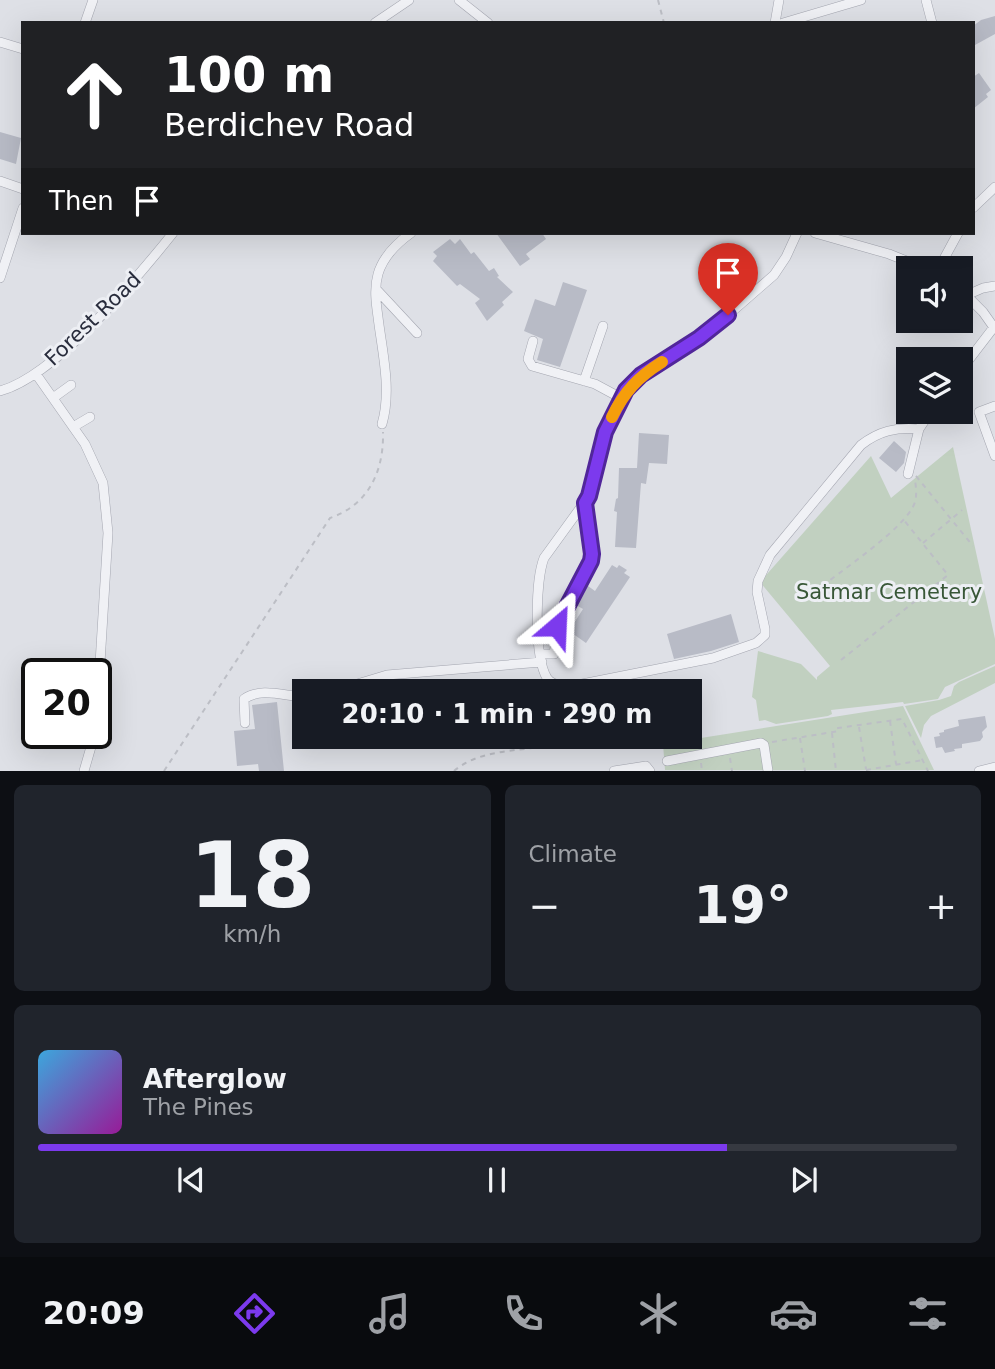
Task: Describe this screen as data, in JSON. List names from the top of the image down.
{
  "streets": {
    "street": ["Forest Road"]
  },
  "parks": ["Satmar Cemetery"],
  "page": {
    "turn": ["100 m", "Berdichev Road"],
    "then": "Then",
    "limit": "20",
    "trip": "20:10 · 1 min · 290 m",
    "tile": [
      ["18", "km/h"],
      "Climate"
    ],
    "heat": ["−", "19°", "+"],
    "song": ["Afterglow", "The Pines"],
    "tabs": "20:09"
  }
}
